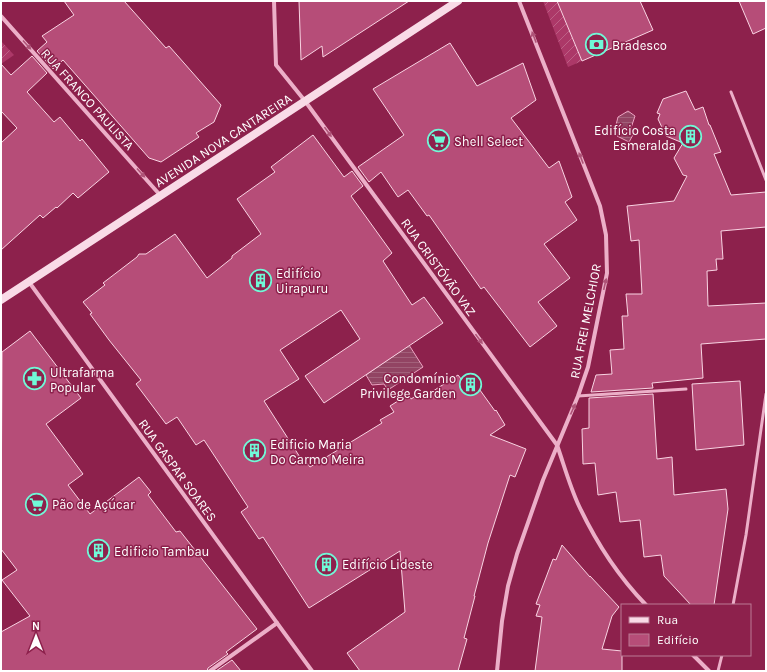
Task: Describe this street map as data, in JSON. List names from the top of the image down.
{
  "streets": {
    "main road": ["AVENIDA NOVA CANTAREIRA"],
    "street": [
      "RUA FRANCO PAULISTA",
      "RUA CRISTÓVÃO VAZ",
      "RUA FREI MELCHIOR",
      "RUA GASPAR SOARES"
    ]
  },
  "crossings": [
    ["RUA FRANCO PAULISTA", "AVENIDA NOVA CANTAREIRA"],
    ["AVENIDA NOVA CANTAREIRA", "RUA CRISTÓVÃO VAZ"],
    ["AVENIDA NOVA CANTAREIRA", "RUA GASPAR SOARES"],
    ["RUA CRISTÓVÃO VAZ", "RUA FREI MELCHIOR"]
  ],
  "one_way": ["RUA FRANCO PAULISTA", "RUA CRISTÓVÃO VAZ", "RUA FREI MELCHIOR"],
  "places": {
    "bank": ["Bradesco"],
    "building": [
      "Edifício Costa Esmeralda",
      "Edifício Uirapuru",
      "Condomínio Privilege Garden",
      "Edificio Maria Do Carmo Meira",
      "Edificio Tambau",
      "Edifício Lideste"
    ],
    "supermarket": ["Shell Select", "Pão de Açúcar"],
    "pharmacy": ["Ultrafarma Popular"]
  },
  "legend": ["Rua", "Edifício"],
  "north": "top"
}
